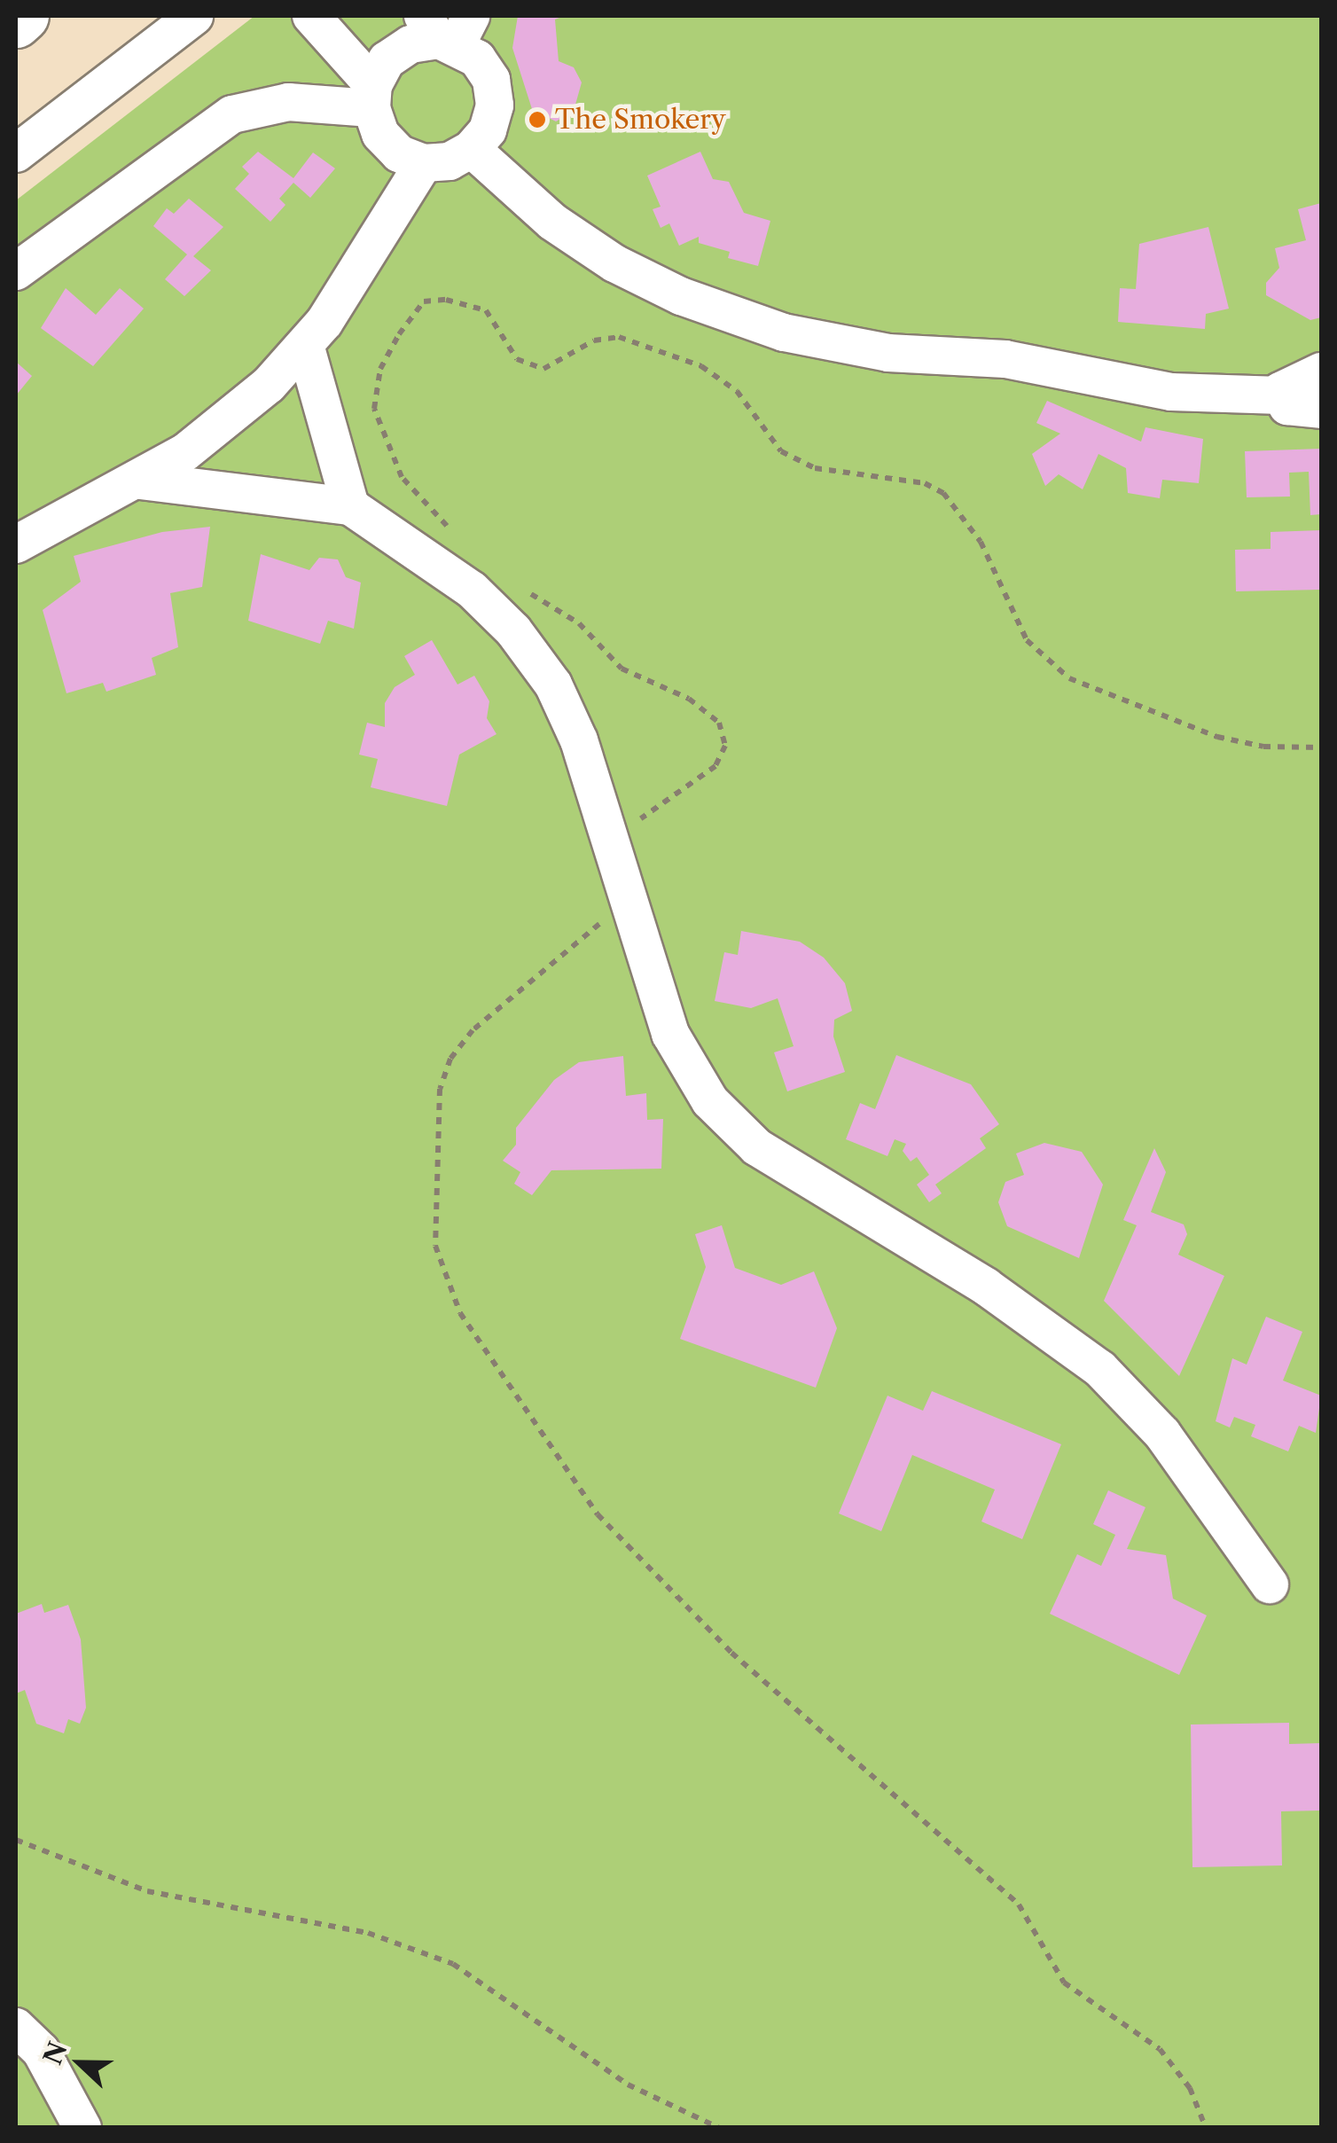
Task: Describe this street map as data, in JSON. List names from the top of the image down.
{
  "places": ["The Smokery"],
  "north": "left"
}
